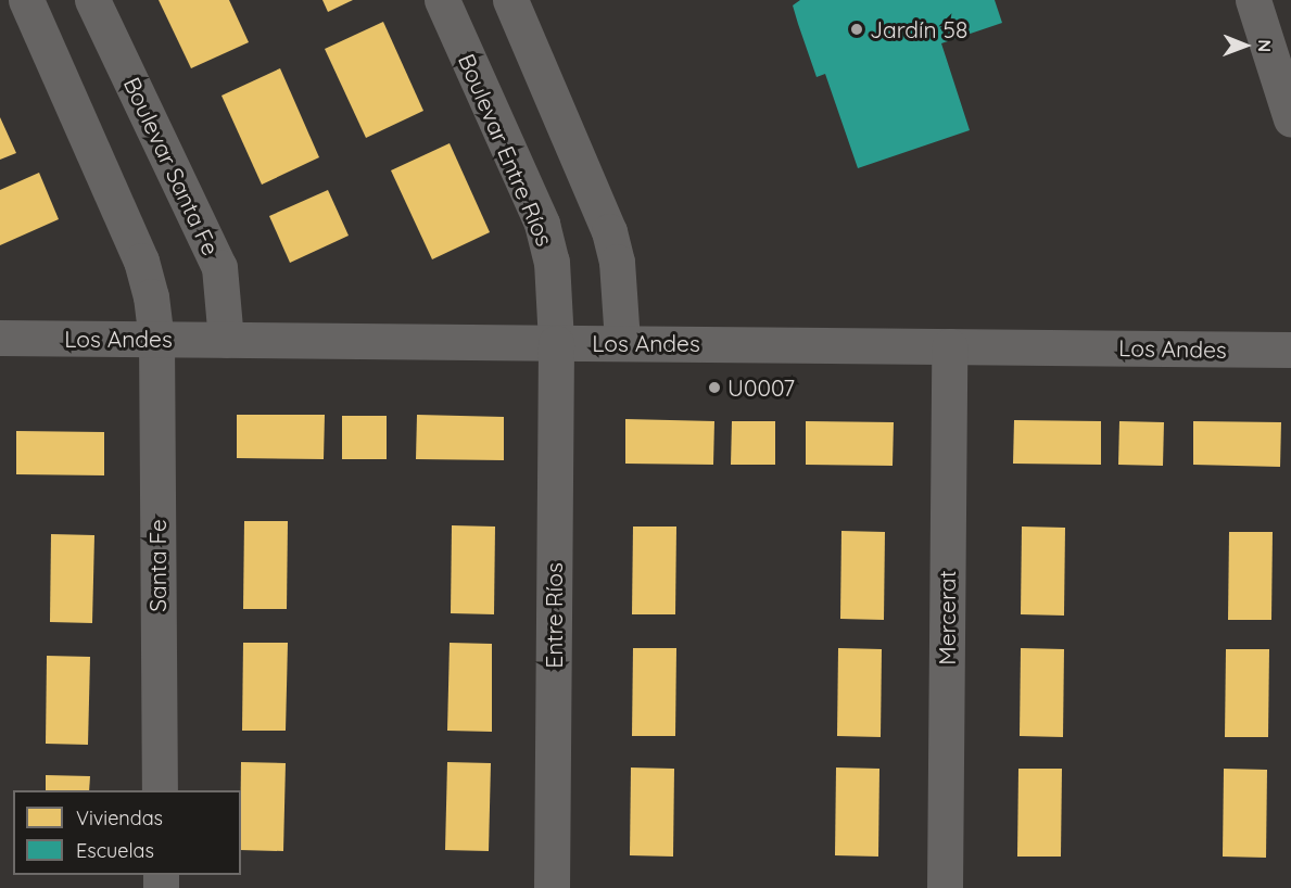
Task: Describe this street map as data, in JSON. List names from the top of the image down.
{
  "streets": {
    "street": [
      "Boulevar Entre Ríos",
      "Boulevar Santa Fe",
      "Los Andes",
      "Santa Fe",
      "Entre Ríos",
      "Mercerat"
    ]
  },
  "crossings": [
    ["Boulevar Entre Ríos", "Los Andes"],
    ["Boulevar Entre Ríos", "Entre Ríos"],
    ["Boulevar Santa Fe", "Los Andes"],
    ["Los Andes", "Santa Fe"],
    ["Los Andes", "Entre Ríos"],
    ["Los Andes", "Mercerat"]
  ],
  "places": ["Jardín 58", "U0007"],
  "legend": ["Viviendas", "Escuelas"],
  "north": "right"
}
